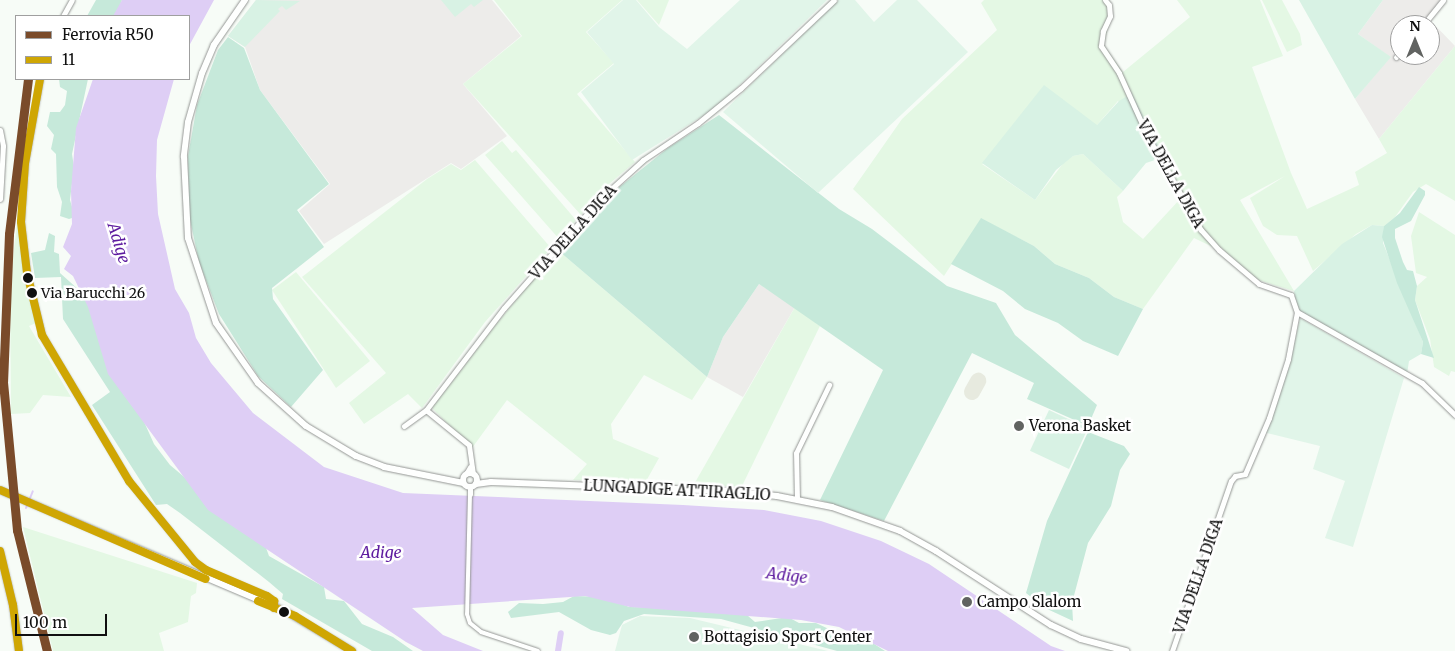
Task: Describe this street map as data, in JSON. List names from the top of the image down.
{
  "streets": {
    "street": ["VIA DELLA DIGA", "LUNGADIGE ATTIRAGLIO"]
  },
  "water": ["Adige"],
  "places": [
    "Via Barucchi 26",
    "Verona Basket",
    "Campo Slalom",
    "Bottagisio Sport Center"
  ],
  "lines": ["rail line R50", "transit line 11"],
  "legend": ["Ferrovia R50", "11"],
  "scale_bar": "100 m",
  "north": "top"
}
